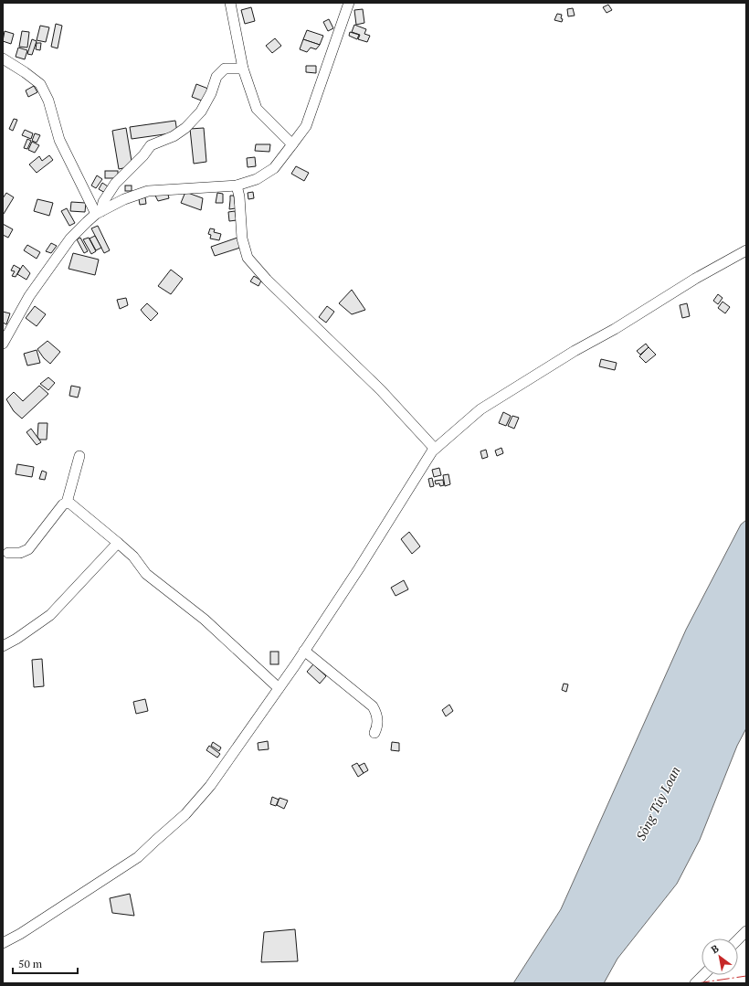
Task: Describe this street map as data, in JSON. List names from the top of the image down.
{
  "water": ["Sông Túy Loan"],
  "scale_bar": "50 m",
  "north": "top left"
}
